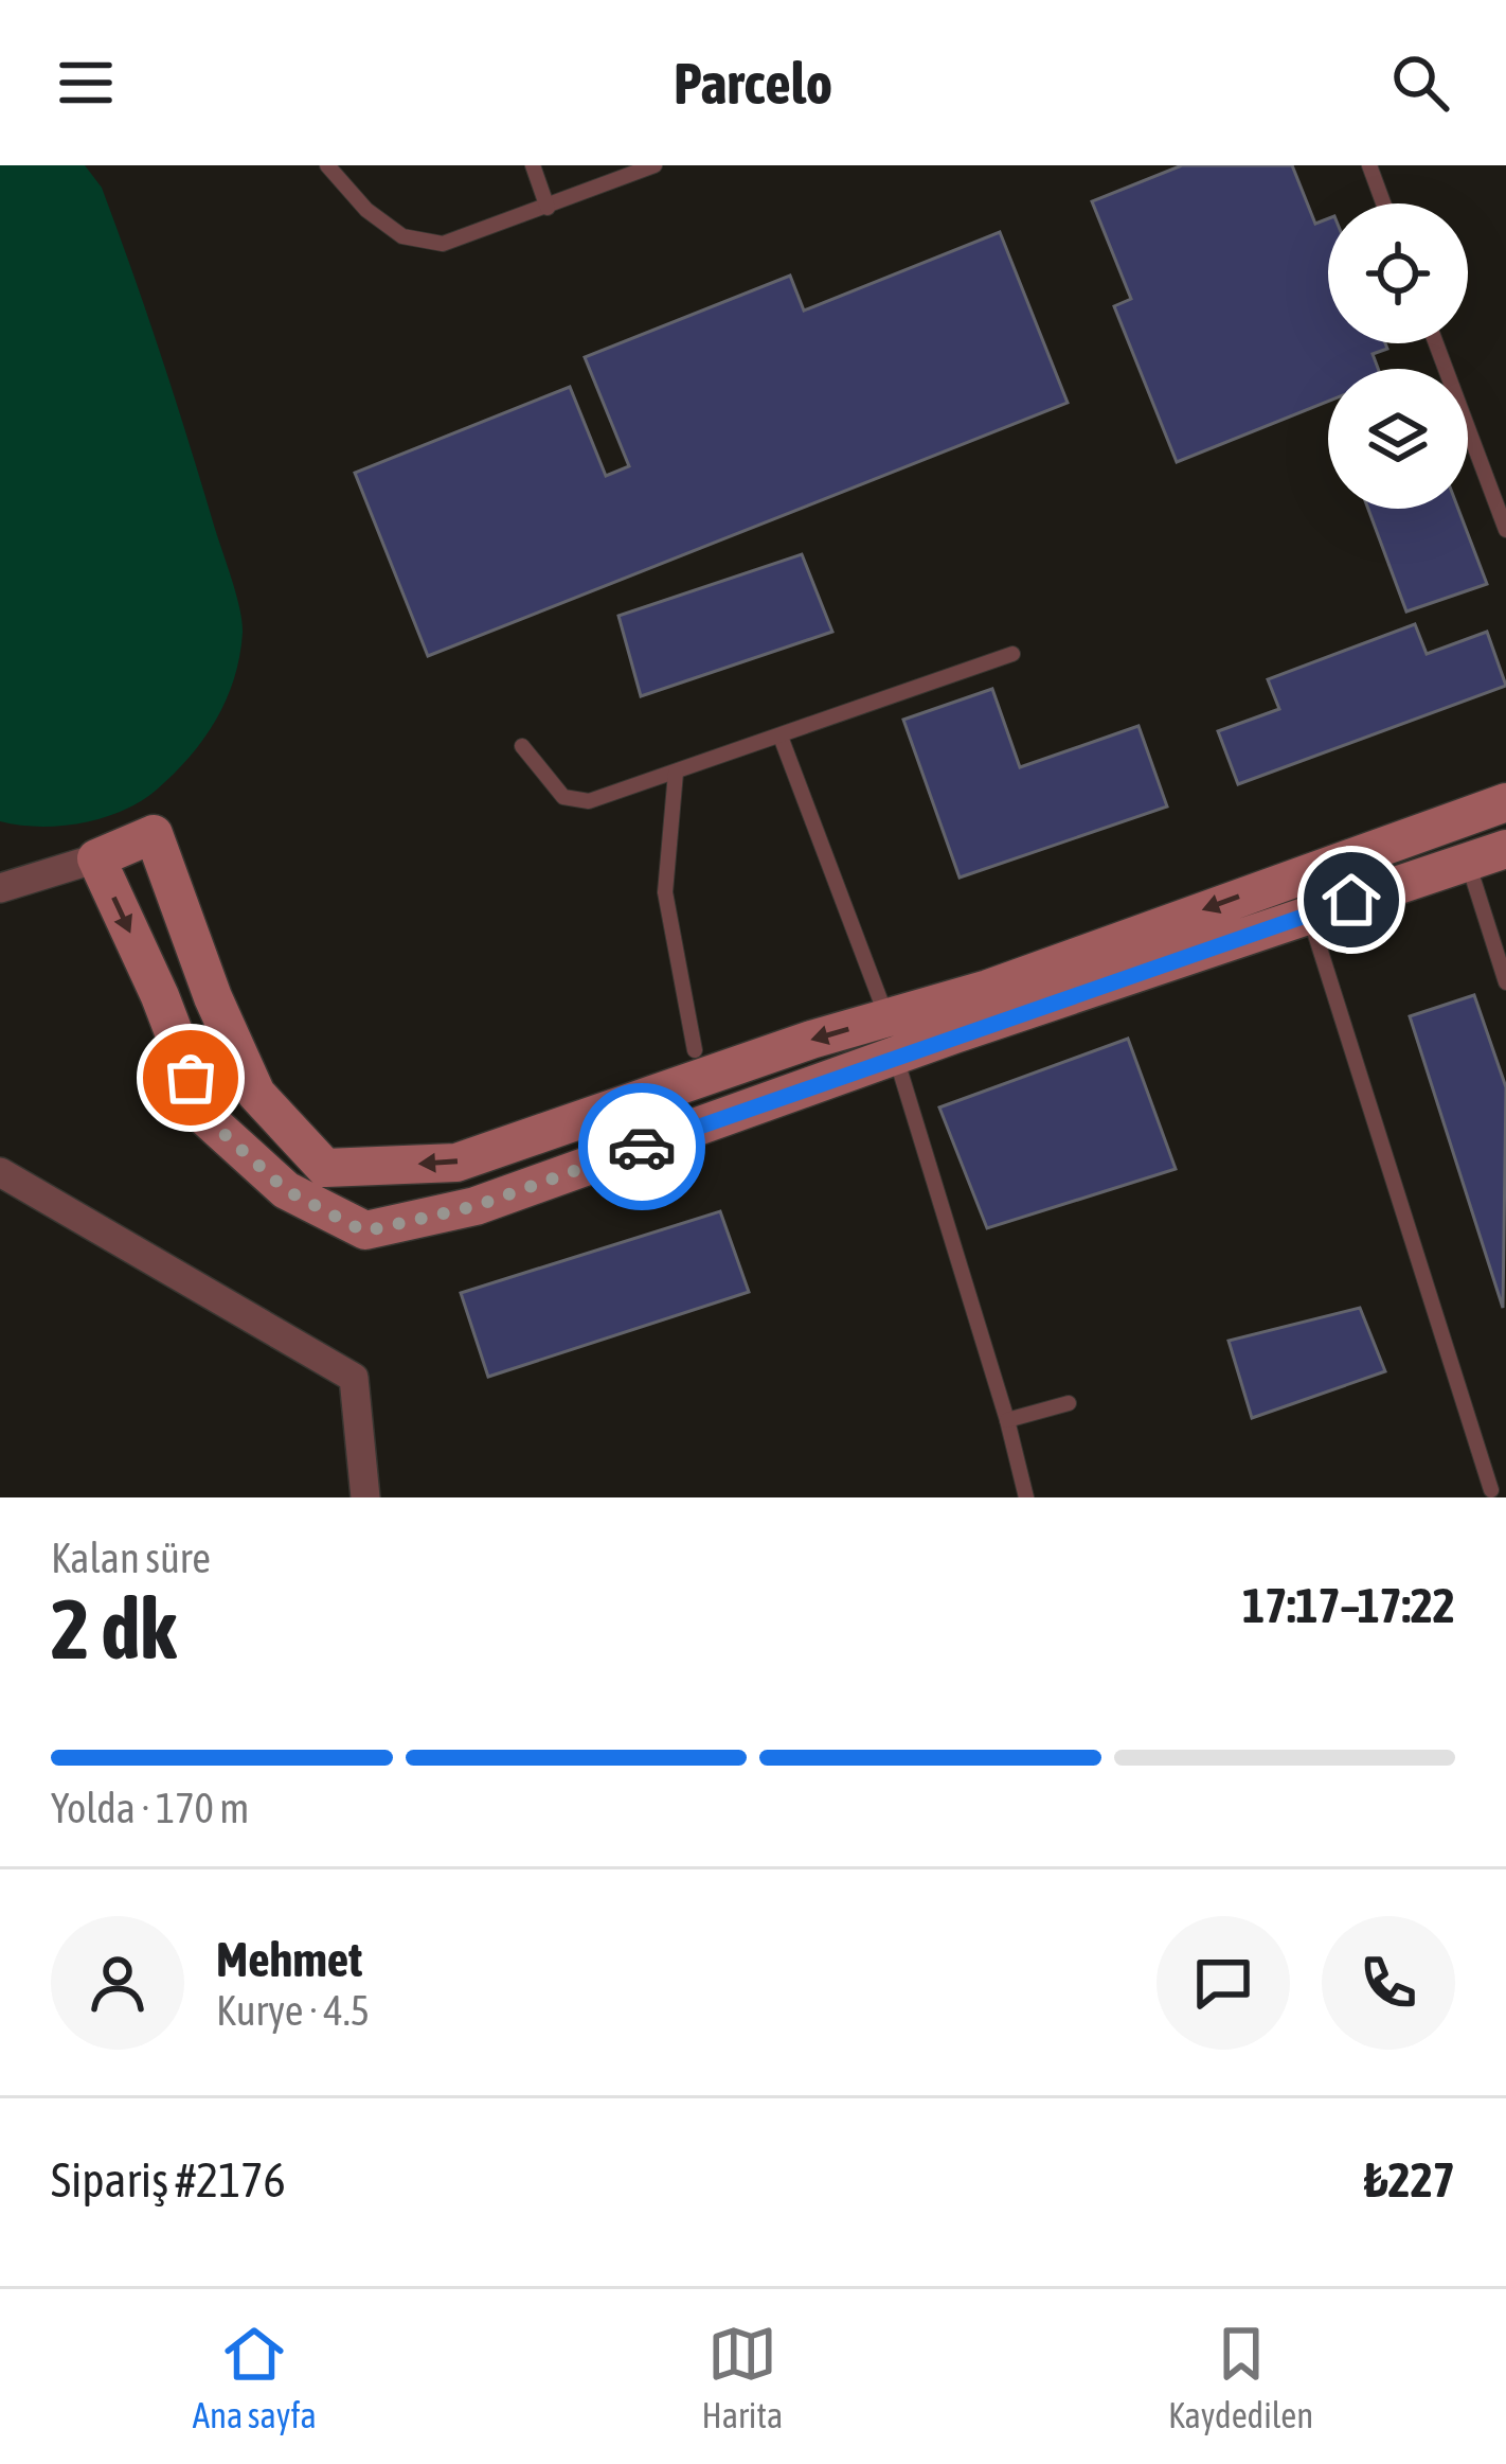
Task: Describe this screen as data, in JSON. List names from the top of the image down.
{
  "page": {
    "header": "Parcelo",
    "heading": ["2 dk", "Kalan süre", "17:17–17:22"],
    "panel": [
      "Mehmet",
      "Kurye · 4.5",
      "Sipariş #2176",
      "₺227"
    ],
    "bar": "Yolda · 170 m",
    "tabs": ["Ana sayfa", "Harita", "Kaydedilen"]
  }
}
